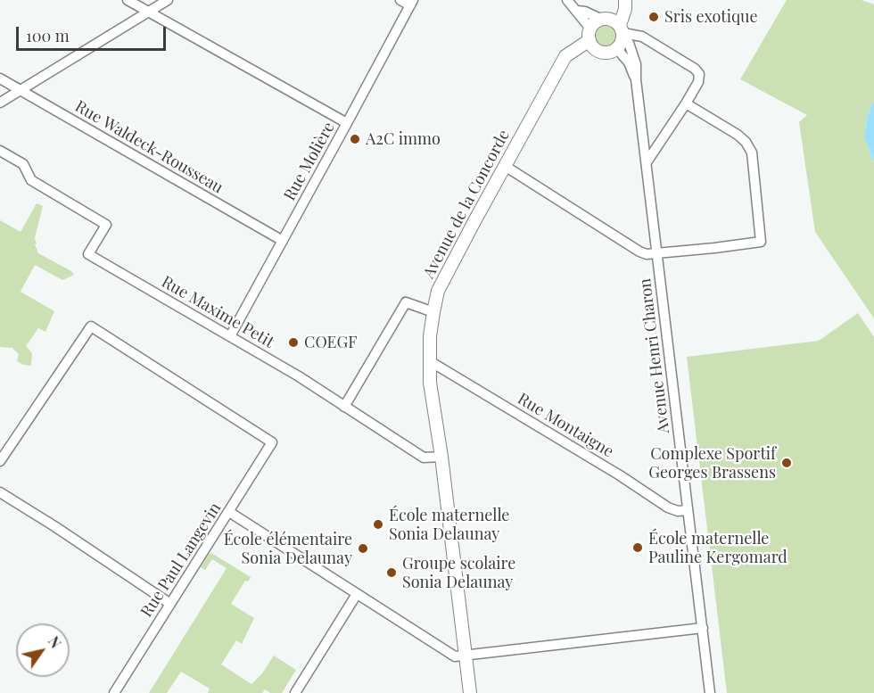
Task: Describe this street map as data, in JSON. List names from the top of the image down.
{
  "streets": {
    "street": [
      "Rue Waldeck-Rousseau",
      "Rue Molière",
      "Avenue de la Concorde",
      "Rue Maxime Petit",
      "Avenue Henri Charon",
      "Rue Montaigne",
      "Rue Paul Langevin"
    ]
  },
  "crossings": [
    ["Rue Waldeck-Rousseau", "Rue Molière"],
    ["Rue Molière", "Rue Maxime Petit"],
    ["Avenue de la Concorde", "Rue Maxime Petit"],
    ["Avenue de la Concorde", "Avenue Henri Charon"],
    ["Avenue de la Concorde", "Rue Montaigne"],
    ["Avenue Henri Charon", "Rue Montaigne"]
  ],
  "places": [
    "Sris exotique",
    "A2C immo",
    "COEGF",
    "Complexe Sportif Georges Brassens",
    "École maternelle Sonia Delaunay",
    "École maternelle Pauline Kergomard",
    "École élémentaire Sonia Delaunay",
    "Groupe scolaire Sonia Delaunay"
  ],
  "scale_bar": "100 m",
  "north": "top right"
}
